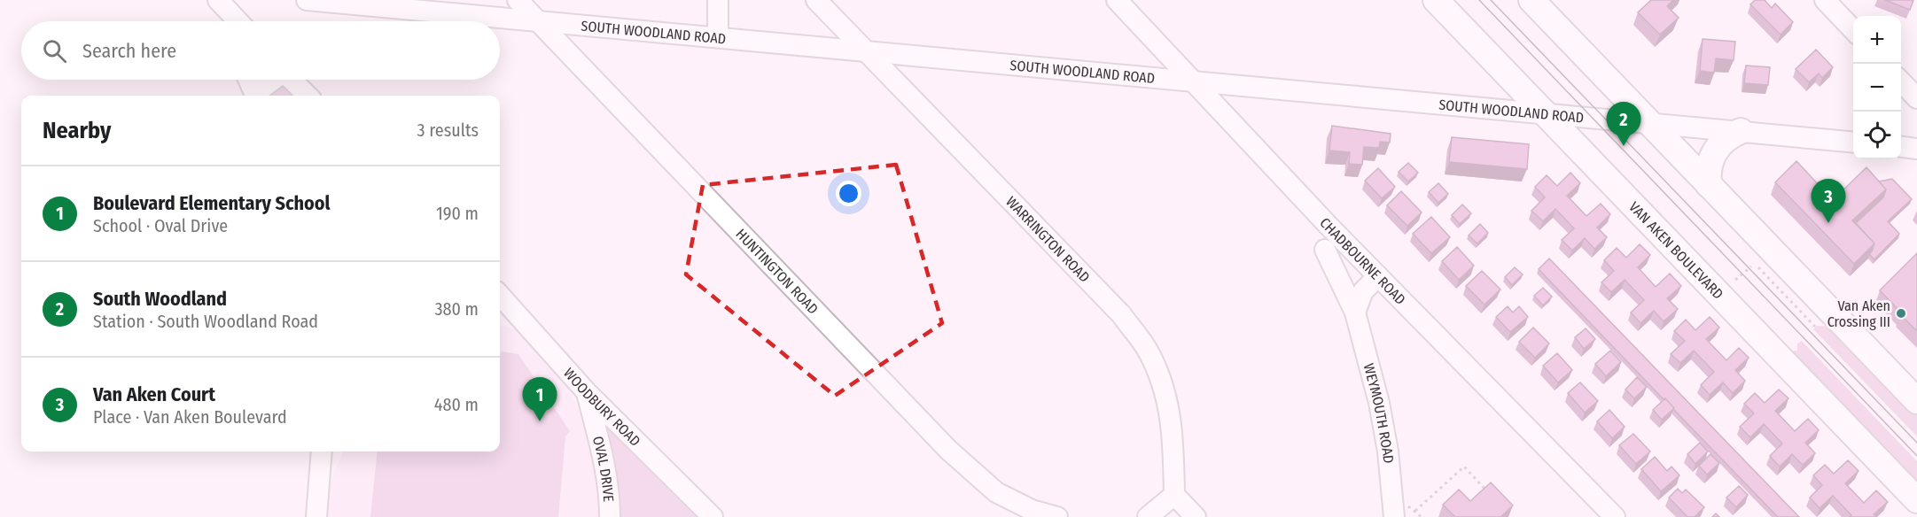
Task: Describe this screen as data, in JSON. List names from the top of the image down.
{
  "streets": {
    "main road": ["VAN AKEN BOULEVARD"],
    "street": [
      "SOUTH WOODLAND ROAD",
      "WARRINGTON ROAD",
      "CHADBOURNE ROAD",
      "HUNTINGTON ROAD",
      "WOODBURY ROAD",
      "WEYMOUTH ROAD",
      "OVAL DRIVE"
    ]
  },
  "crossings": [
    ["SOUTH WOODLAND ROAD", "WARRINGTON ROAD"],
    ["SOUTH WOODLAND ROAD", "VAN AKEN BOULEVARD"],
    ["SOUTH WOODLAND ROAD", "CHADBOURNE ROAD"],
    ["SOUTH WOODLAND ROAD", "HUNTINGTON ROAD"],
    ["WOODBURY ROAD", "OVAL DRIVE"]
  ],
  "places": ["Van Aken Crossing III"],
  "page": {
    "map_buttons": ["+", "−"],
    "search": "Search here",
    "heading": ["Nearby", "3 results"],
    "pins": ["2", "3", "1"],
    "list": [
      {
        "mark": "1",
        "name": "Boulevard Elementary School",
        "note": "School · Oval Drive",
        "value": "190 m"
      },
      {
        "mark": "2",
        "name": "South Woodland",
        "note": "Station · South Woodland Road",
        "value": "380 m"
      },
      {
        "mark": "3",
        "name": "Van Aken Court",
        "note": "Place · Van Aken Boulevard",
        "value": "480 m"
      }
    ]
  }
}
